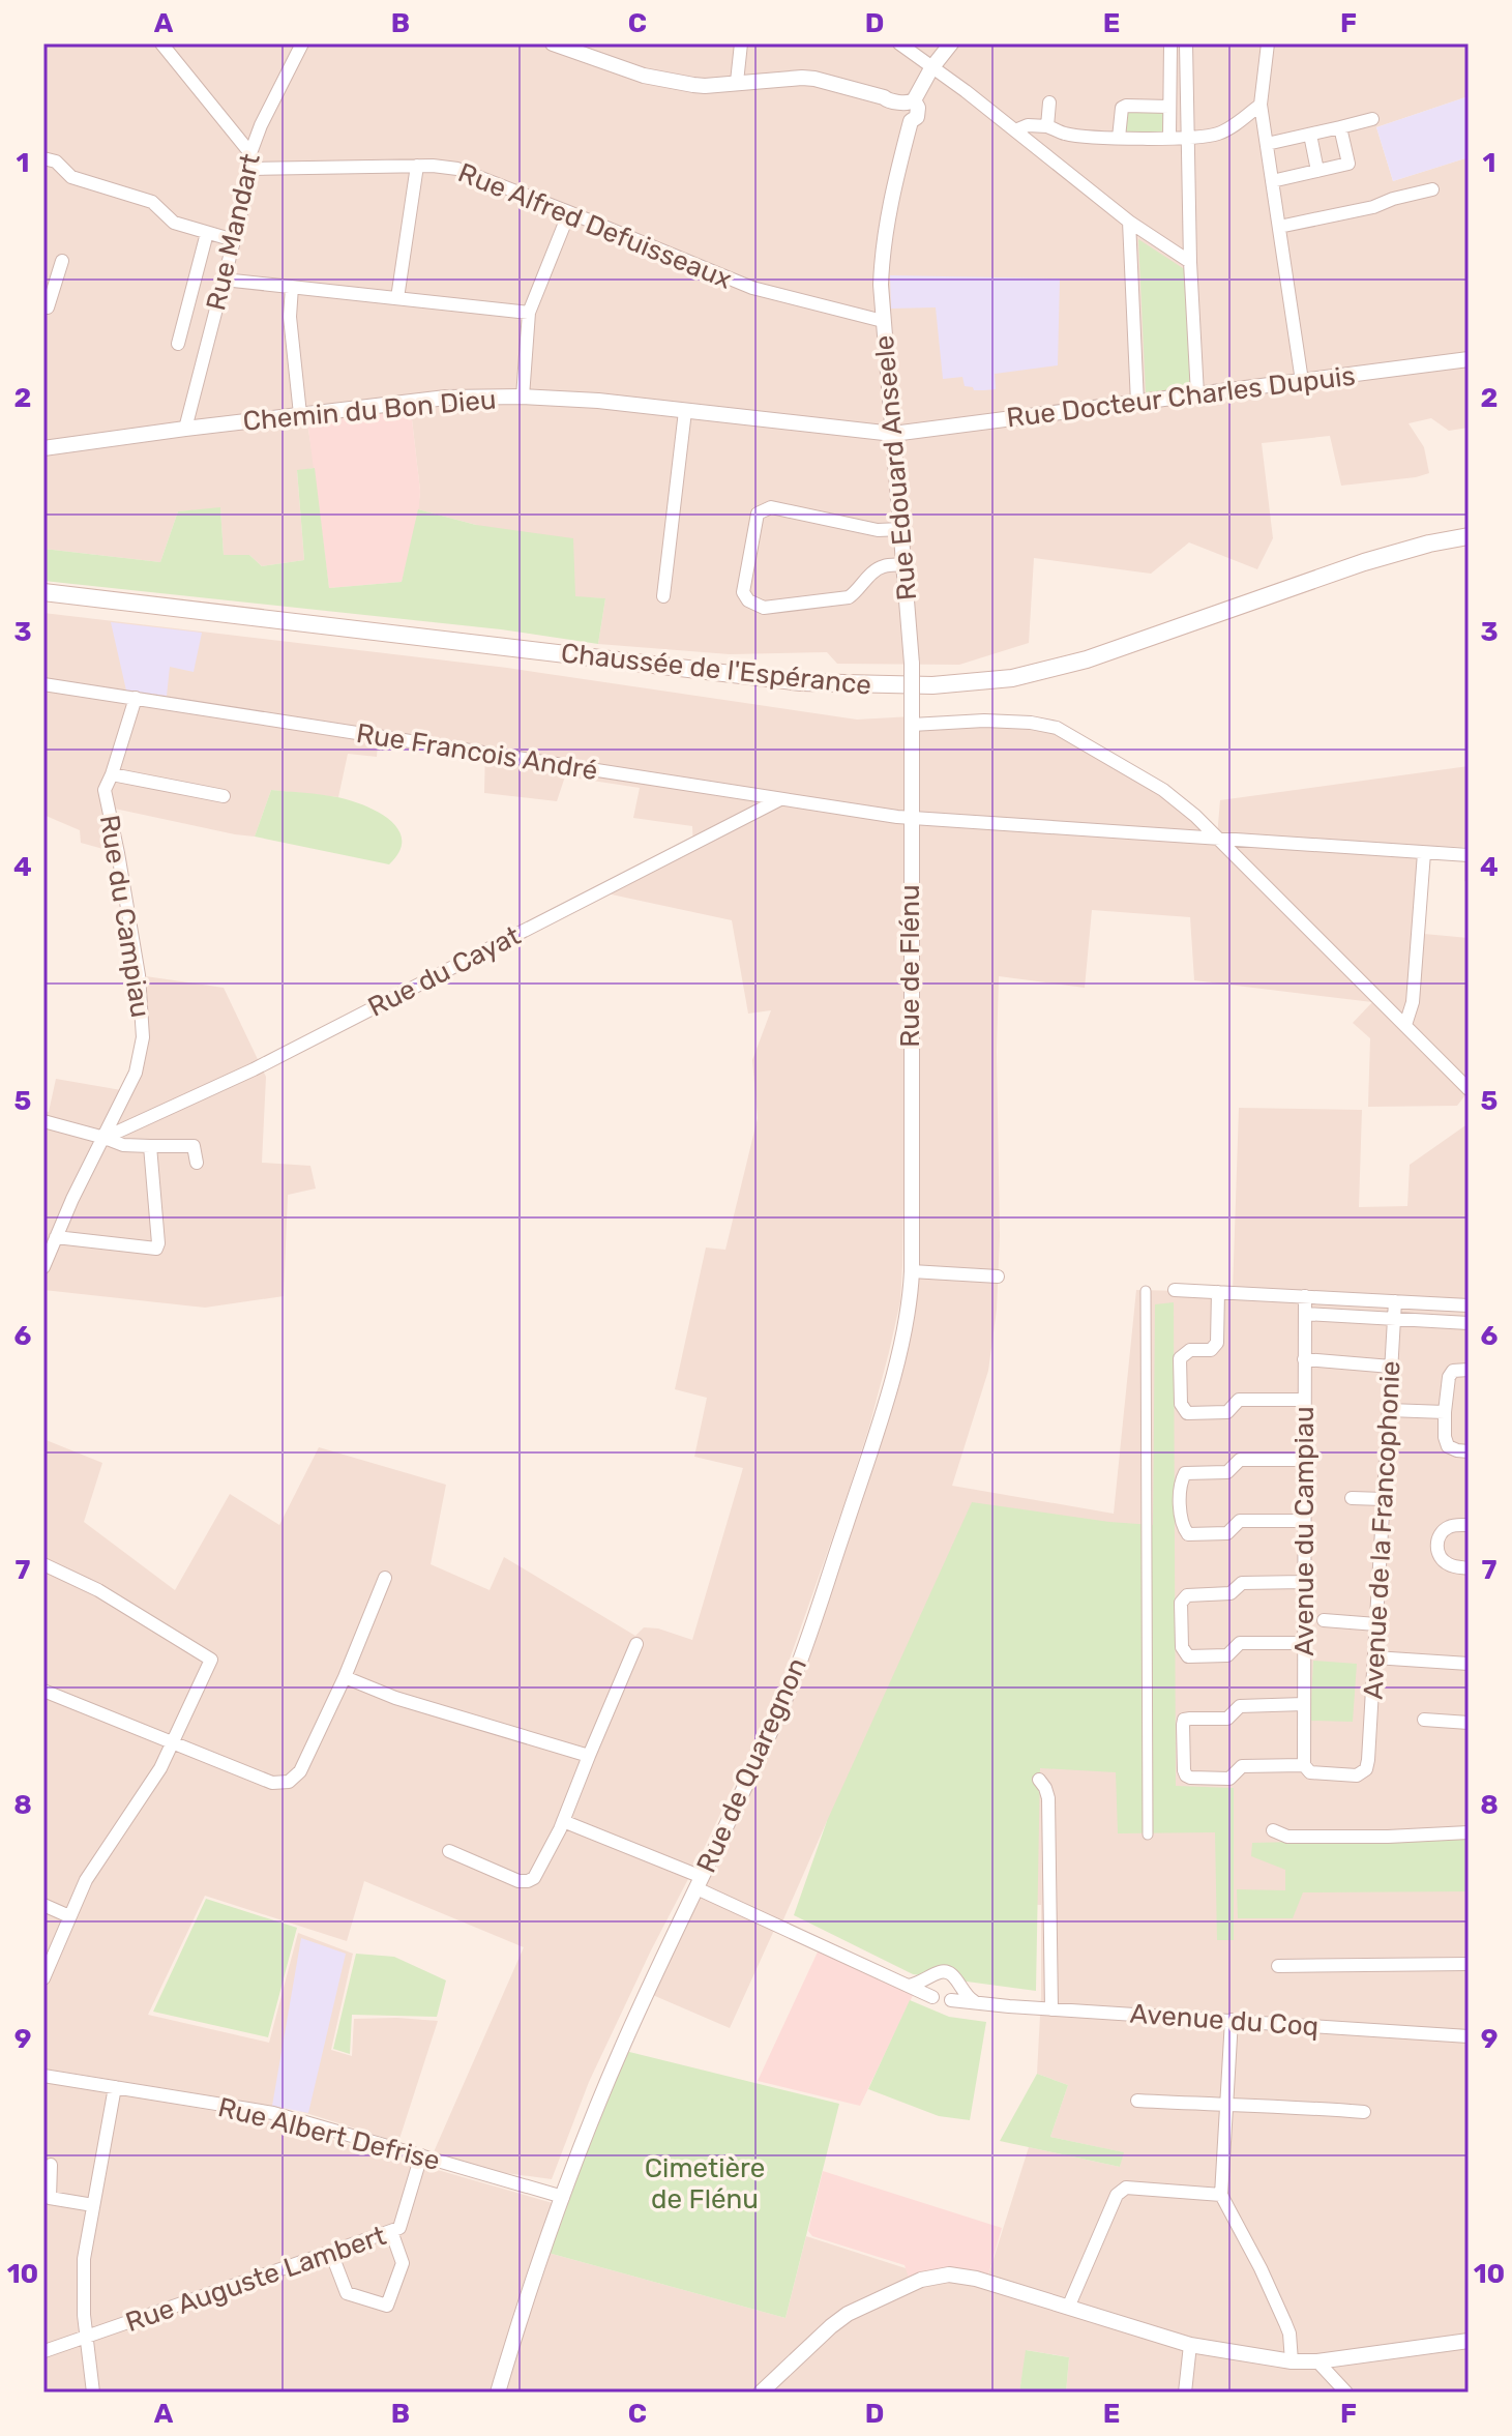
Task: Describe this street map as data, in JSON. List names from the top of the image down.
{
  "streets": {
    "main road": ["Chaussée de l'Espérance"],
    "street": [
      "Rue Alfred Defuisseaux",
      "Rue Mandart",
      "Rue Docteur Charles Dupuis",
      "Chemin du Bon Dieu",
      "Rue Edouard Anseele",
      "Rue Francois André",
      "Rue du Campiau",
      "Rue de Flénu",
      "Rue du Cayat",
      "Avenue de la Francophonie",
      "Avenue du Campiau",
      "Rue de Quaregnon",
      "Avenue du Coq",
      "Rue Albert Defrise",
      "Rue Auguste Lambert"
    ]
  },
  "crossings": [
    ["Rue Alfred Defuisseaux", "Rue Mandart"],
    ["Rue Alfred Defuisseaux", "Rue Edouard Anseele"],
    ["Rue Mandart", "Chemin du Bon Dieu"],
    ["Rue Docteur Charles Dupuis", "Chemin du Bon Dieu"],
    ["Rue Docteur Charles Dupuis", "Rue Edouard Anseele"],
    ["Chemin du Bon Dieu", "Rue Edouard Anseele"],
    ["Rue Edouard Anseele", "Rue Francois André"],
    ["Rue Edouard Anseele", "Rue de Flénu"],
    ["Rue Francois André", "Rue du Campiau"],
    ["Rue Francois André", "Rue de Flénu"],
    ["Rue Francois André", "Rue du Cayat"],
    ["Rue du Campiau", "Rue du Cayat"],
    ["Rue de Flénu", "Rue de Quaregnon"],
    ["Avenue de la Francophonie", "Avenue du Campiau"],
    ["Rue de Quaregnon", "Rue Albert Defrise"],
    ["Rue Albert Defrise", "Rue Auguste Lambert"]
  ],
  "parks": ["Cimetière de Flénu"],
  "grid": {
    "columns": [
      "A",
      "B",
      "C",
      "D",
      "E",
      "F"
    ],
    "rows": [
      "1",
      "2",
      "3",
      "4",
      "5",
      "6",
      "7",
      "8",
      "9",
      "10"
    ]
  }
}
